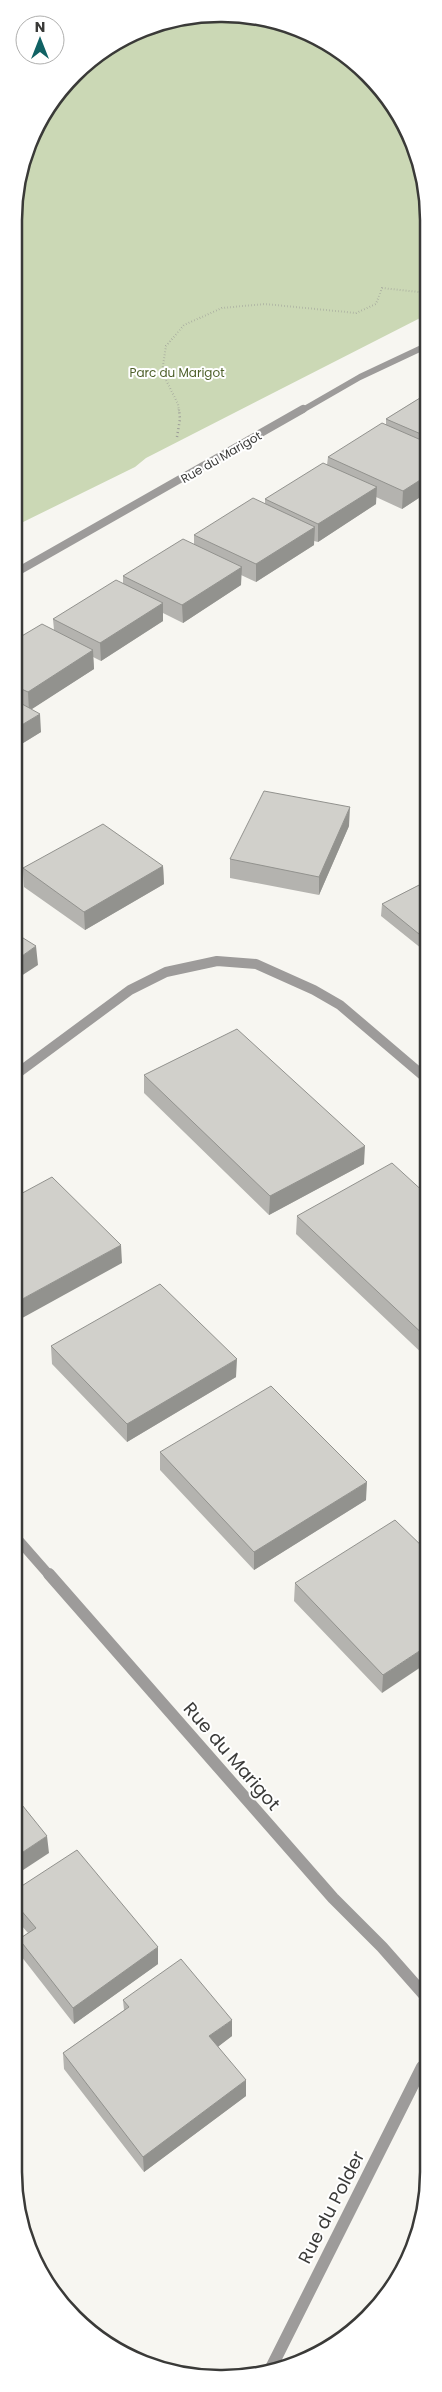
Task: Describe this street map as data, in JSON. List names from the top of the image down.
{
  "streets": {
    "street": ["Rue du Marigot", "Rue du Polder"]
  },
  "parks": ["Parc du Marigot"],
  "north": "top"
}
